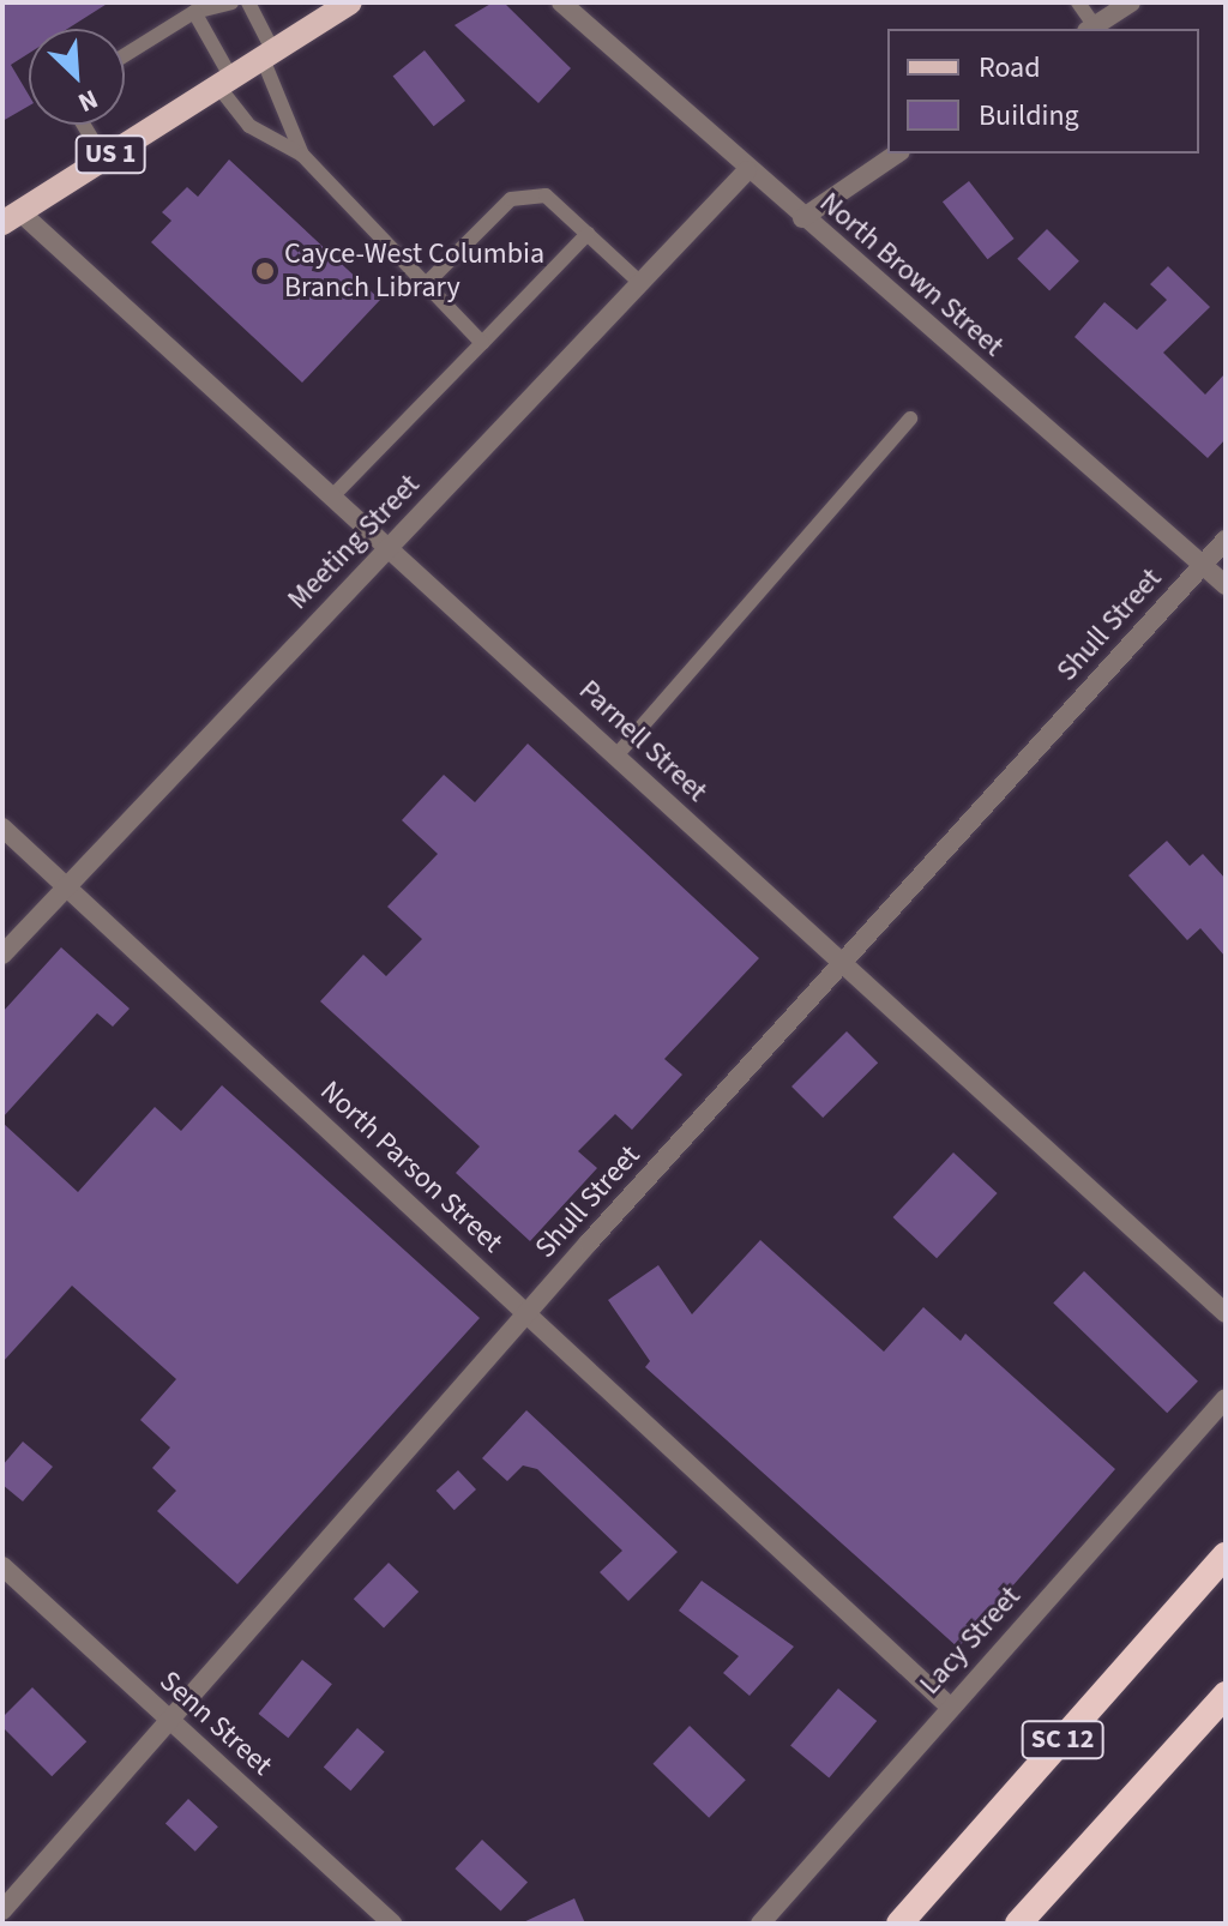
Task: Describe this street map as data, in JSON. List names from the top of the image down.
{
  "streets": {
    "highway": ["SC 12"],
    "main road": ["US 1"],
    "street": [
      "North Brown Street",
      "Meeting Street",
      "Shull Street",
      "Parnell Street",
      "North Parson Street",
      "Lacy Street",
      "Senn Street"
    ]
  },
  "crossings": [
    ["US 1", "Parnell Street"],
    ["North Brown Street", "Meeting Street"],
    ["North Brown Street", "Shull Street"],
    ["Meeting Street", "Parnell Street"],
    ["Meeting Street", "North Parson Street"],
    ["Shull Street", "Parnell Street"],
    ["Shull Street", "North Parson Street"],
    ["Shull Street", "Senn Street"],
    ["North Parson Street", "Lacy Street"]
  ],
  "places": ["Cayce-West Columbia Branch Library"],
  "legend": ["Road", "Building"],
  "north": "bottom right"
}
